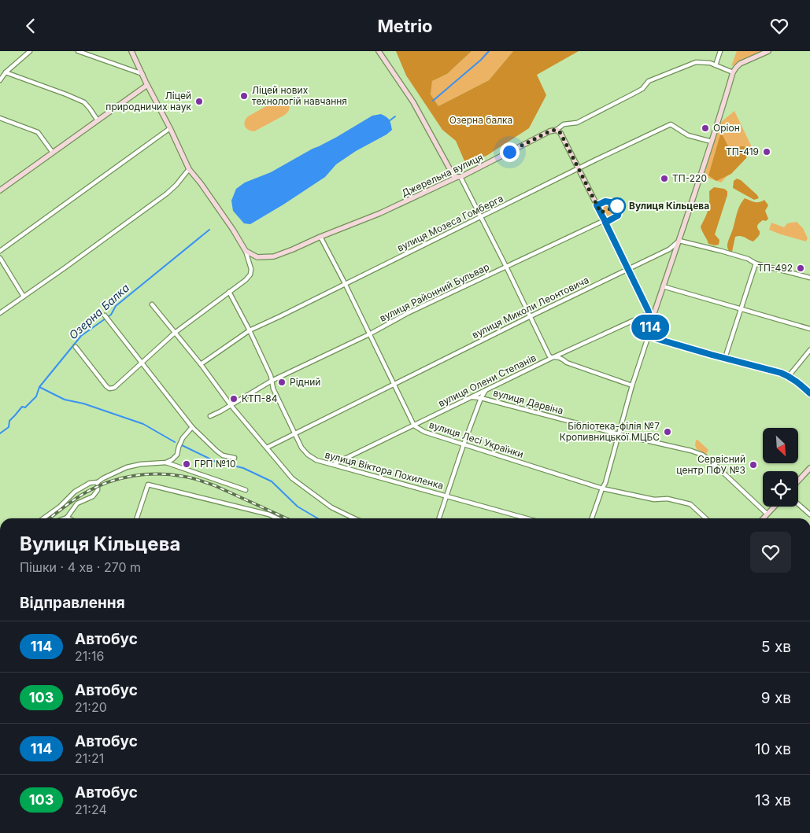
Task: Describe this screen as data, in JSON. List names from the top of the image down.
{
  "streets": {
    "street": [
      "Джерельна вулиця",
      "вулиця Мозеса Гомберга",
      "вулиця Районний Бульвар",
      "вулиця Миколи Леонтовича",
      "вулиця Олени Степанів",
      "вулиця Дарвіна",
      "вулиця Лесі Українки",
      "вулиця Віктора Похиленка"
    ]
  },
  "crossings": [
    ["Джерельна вулиця", "вулиця Лесі Українки"],
    ["вулиця Мозеса Гомберга", "вулиця Лесі Українки"],
    ["вулиця Мозеса Гомберга", "вулиця Віктора Похиленка"],
    ["вулиця Районний Бульвар", "вулиця Лесі Українки"],
    ["вулиця Районний Бульвар", "вулиця Віктора Похиленка"],
    ["вулиця Миколи Леонтовича", "вулиця Лесі Українки"],
    ["вулиця Миколи Леонтовича", "вулиця Віктора Похиленка"],
    ["вулиця Олени Степанів", "вулиця Дарвіна"],
    ["вулиця Олени Степанів", "вулиця Лесі Українки"],
    ["вулиця Олени Степанів", "вулиця Віктора Похиленка"]
  ],
  "water": ["Озерна Балка"],
  "parks": ["Озерна балка"],
  "places": [
    "Ліцей нових технологій навчання",
    "Ліцей природничих наук",
    "Оріон",
    "ТП-419",
    "ТП-220",
    "Вулиця Кільцева",
    "ТП-492",
    "Рідний",
    "КТП-84",
    "Бібліотека-філія №7 Кропивницької МЦБС",
    "ГРП №10",
    "Сервісний центр ПФУ №3"
  ],
  "lines": ["bus line 114"],
  "north": "bottom right",
  "page": {
    "header": "Metrio",
    "on_map": "114",
    "heading": [
      ["Вулиця Кільцева", "Пішки · 4 хв · 270 m"],
      "Відправлення"
    ],
    "list": [
      {
        "mark": "114",
        "name": "Автобус",
        "note": "21:16",
        "value": "5 хв"
      },
      {
        "mark": "103",
        "name": "Автобус",
        "note": "21:20",
        "value": "9 хв"
      },
      {
        "mark": "114",
        "name": "Автобус",
        "note": "21:21",
        "value": "10 хв"
      },
      {
        "mark": "103",
        "name": "Автобус",
        "note": "21:24",
        "value": "13 хв"
      }
    ]
  }
}
